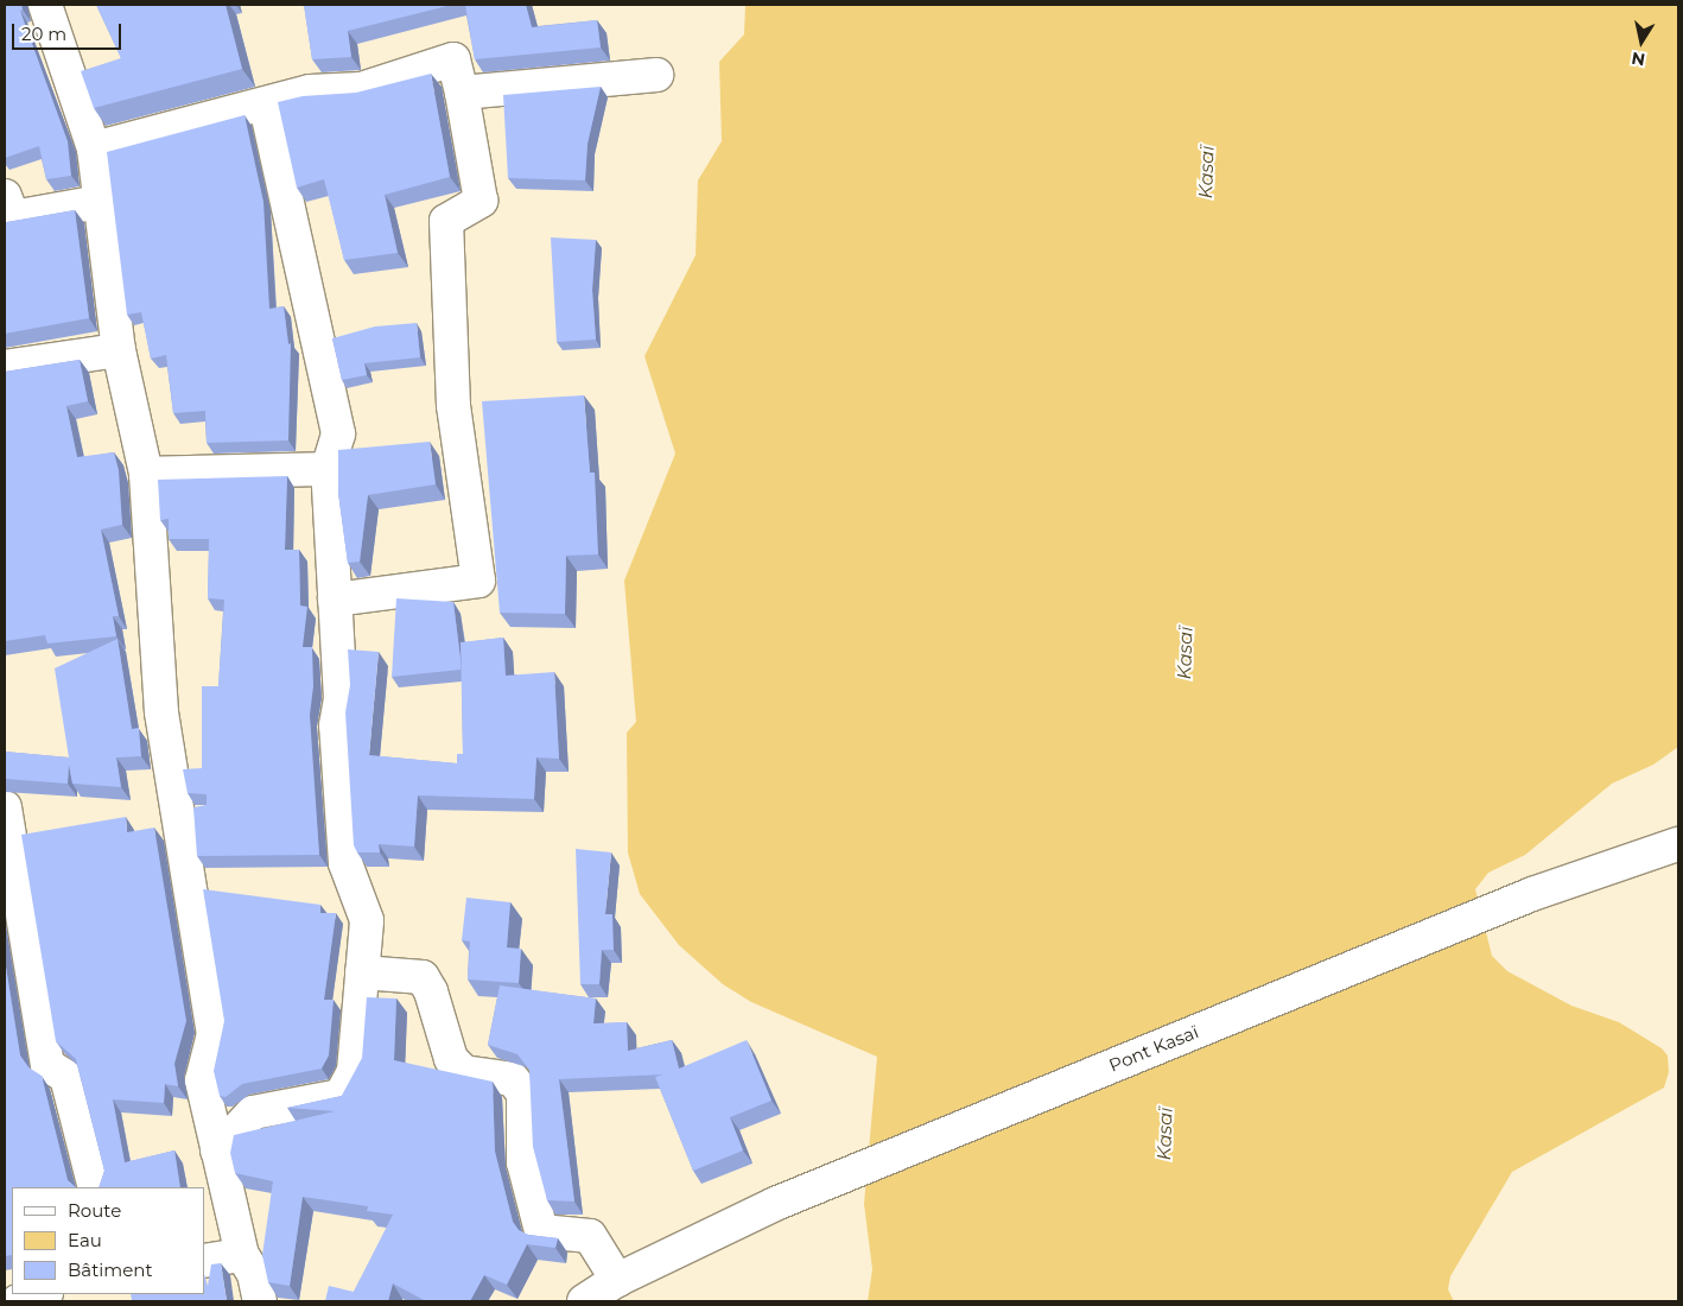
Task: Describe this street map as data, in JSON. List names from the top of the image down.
{
  "streets": {
    "street": ["Pont Kasaï"]
  },
  "water": ["Kasaï"],
  "legend": ["Route", "Eau", "Bâtiment"],
  "scale_bar": "20 m",
  "north": "bottom"
}
